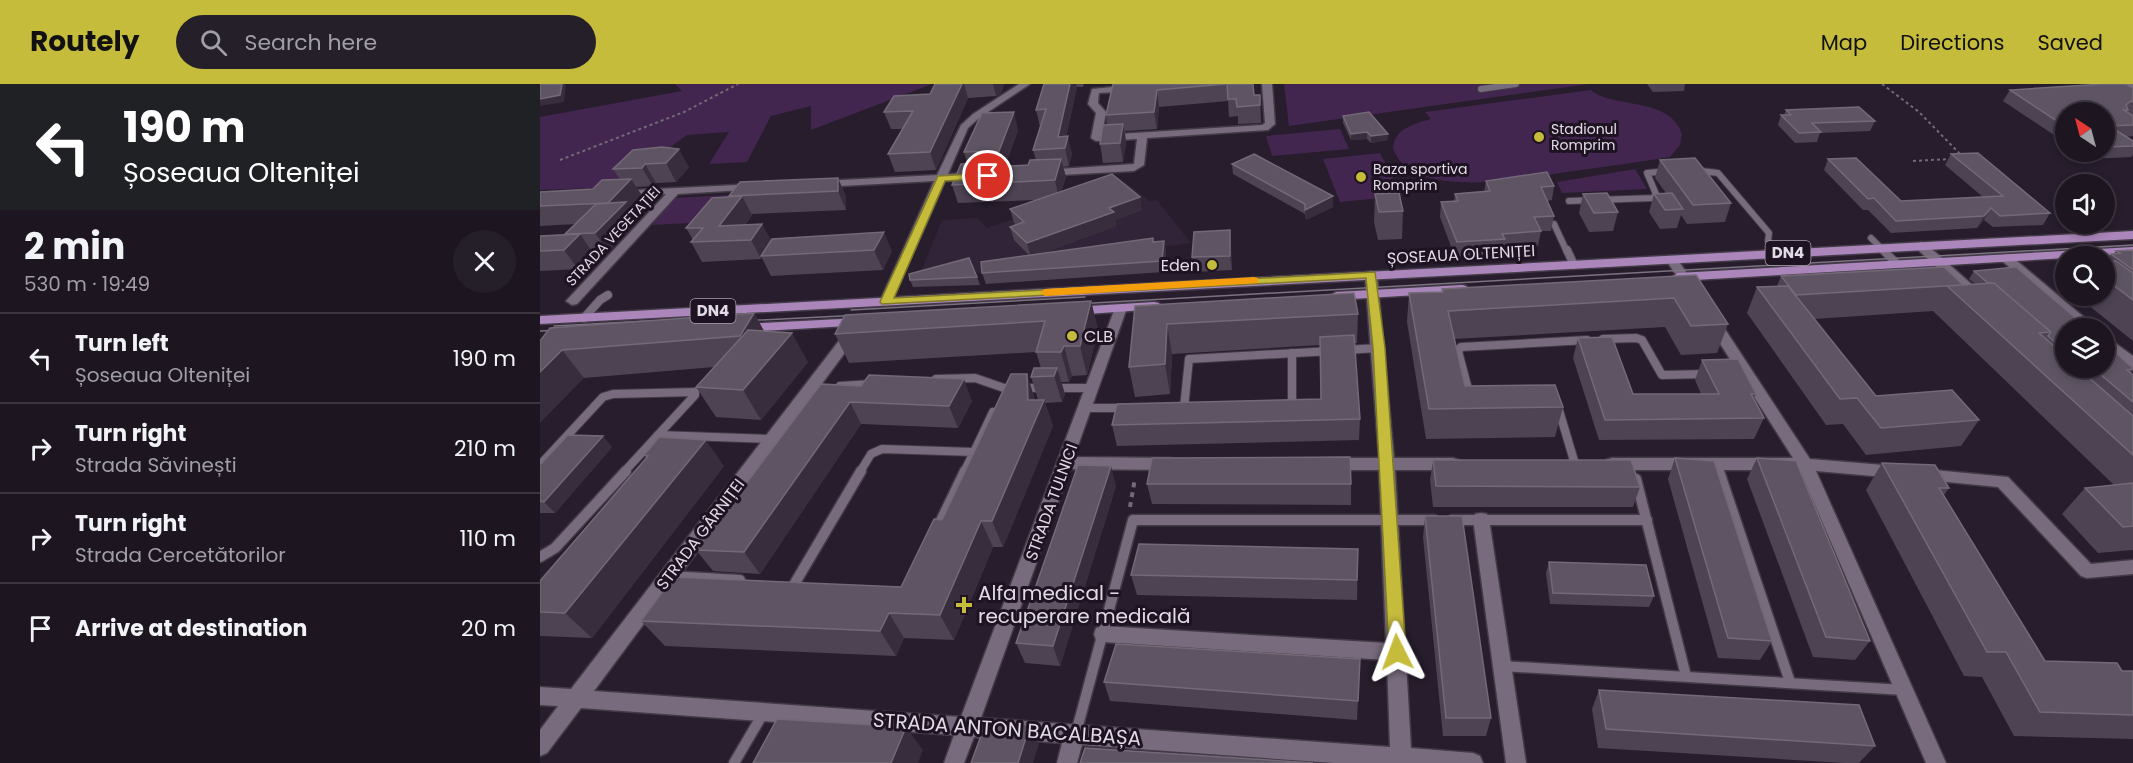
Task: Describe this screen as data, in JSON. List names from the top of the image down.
{
  "streets": {
    "main road": ["DN4", "ȘOSEAUA OLTENIȚEI"],
    "street": [
      "STRADA VEGETAȚIEI",
      "STRADA TULNICI",
      "STRADA GÂRNIȚEI",
      "STRADA ANTON BACALBAȘA"
    ]
  },
  "crossings": [
    ["DN4", "STRADA GÂRNIȚEI"],
    ["STRADA TULNICI", "STRADA ANTON BACALBAȘA"],
    ["STRADA GÂRNIȚEI", "STRADA ANTON BACALBAȘA"]
  ],
  "places": {
    "other": [
      "Stadionul Romprim",
      "Baza sportiva Romprim",
      "Eden",
      "CLB"
    ],
    "health": ["Alfa medical - recuperare medicală"]
  },
  "north": "top left",
  "page": {
    "header": "Routely",
    "search": "Search here",
    "nav": ["Map", "Directions", "Saved"],
    "turn": ["190 m", "Șoseaua Olteniței"],
    "heading": ["2 min", "530 m · 19:49"],
    "list": [
      {
        "name": "Turn left",
        "note": "Șoseaua Olteniței",
        "value": "190 m"
      },
      {
        "name": "Turn right",
        "note": "Strada Săvinești",
        "value": "210 m"
      },
      {
        "name": "Turn right",
        "note": "Strada Cercetătorilor",
        "value": "110 m"
      },
      {
        "name": "Arrive at destination",
        "value": "20 m"
      }
    ]
  }
}
